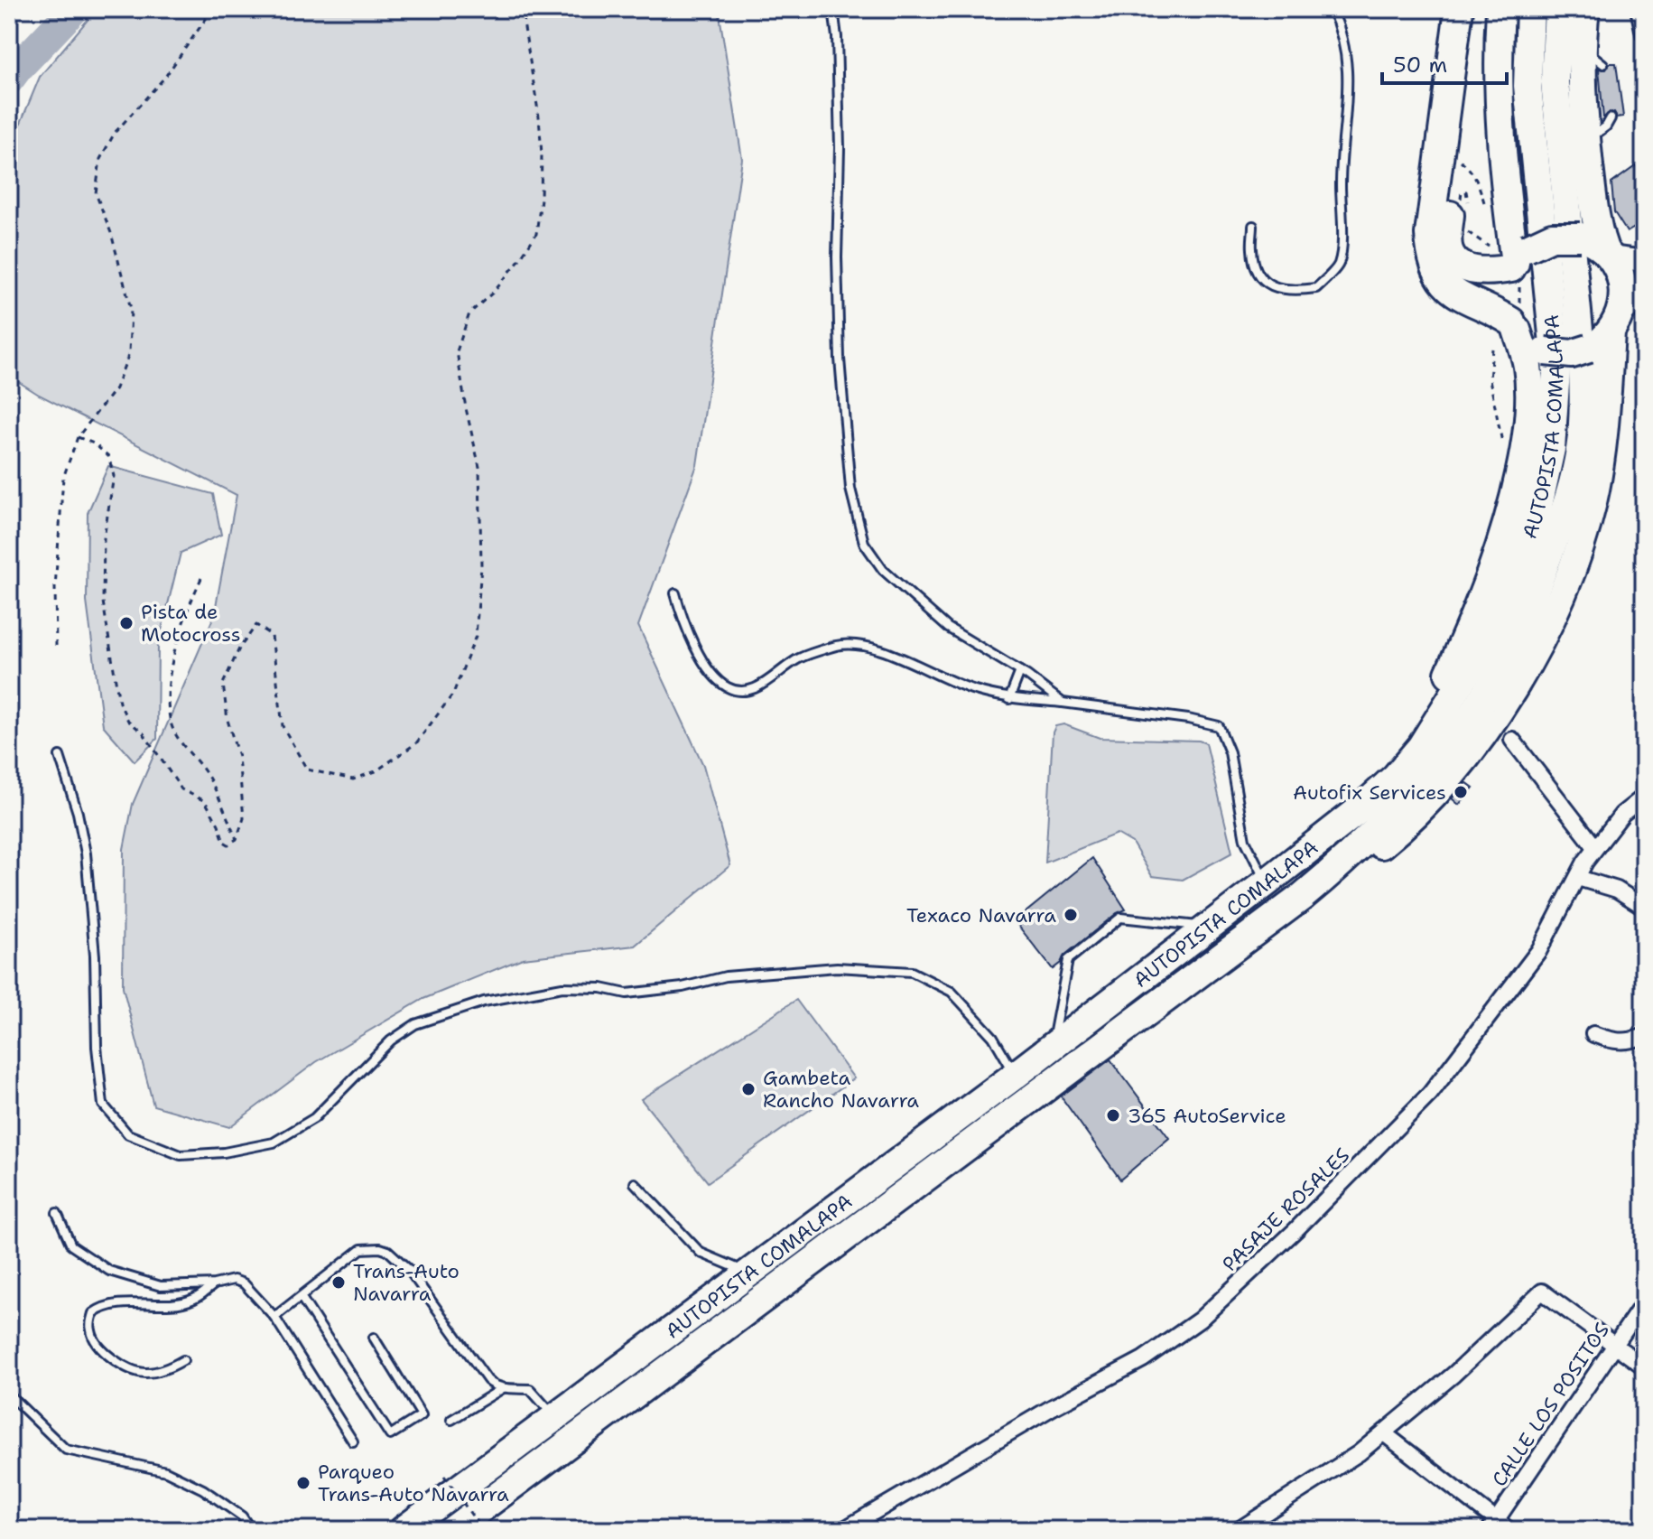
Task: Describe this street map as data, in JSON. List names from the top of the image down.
{
  "streets": {
    "highway": ["AUTOPISTA COMALAPA"],
    "street": ["PASAJE ROSALES", "CALLE LOS POSITOS"]
  },
  "places": [
    "Pista de Motocross",
    "Autofix Services",
    "Texaco Navarra",
    "Gambeta Rancho Navarra",
    "365 AutoService",
    "Trans-Auto Navarra",
    "Parqueo Trans-Auto Navarra"
  ],
  "scale_bar": "50 m"
}
